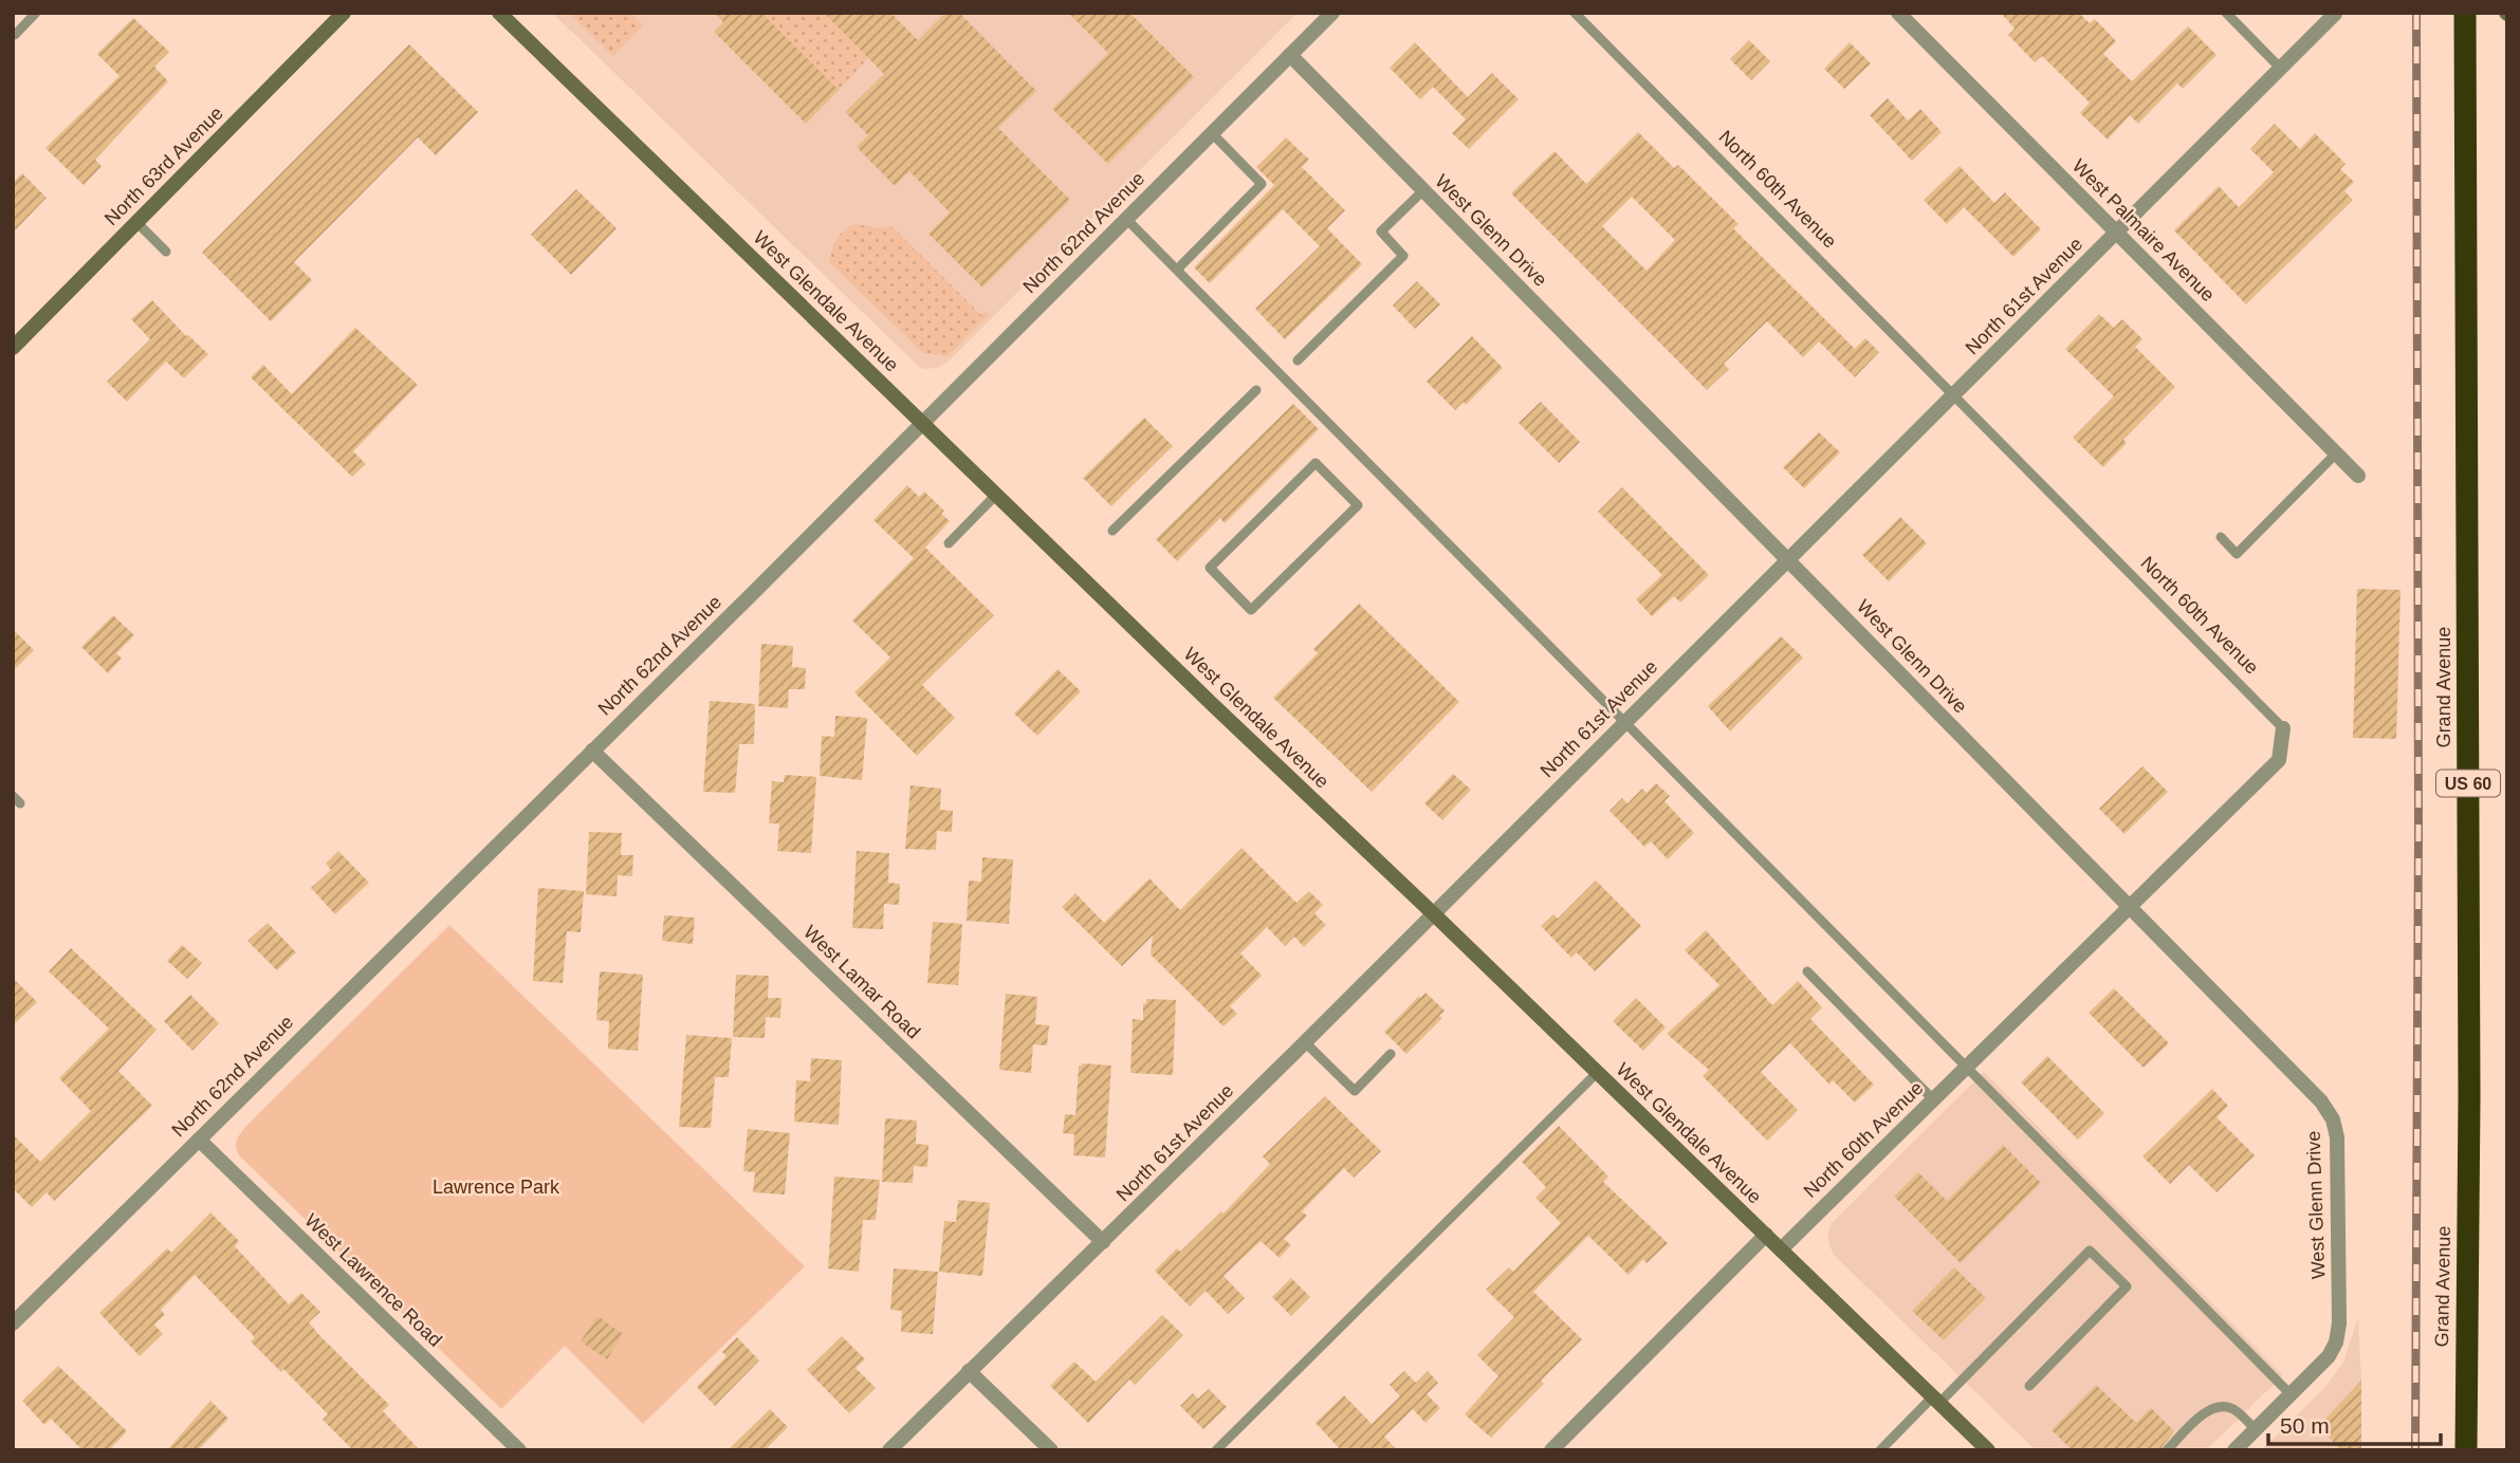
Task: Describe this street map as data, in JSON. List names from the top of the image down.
{
  "streets": {
    "highway": ["Grand Avenue", "US 60"],
    "main road": ["North 63rd Avenue", "West Glendale Avenue"],
    "street": [
      "North 60th Avenue",
      "West Glenn Drive",
      "West Palmaire Avenue",
      "North 62nd Avenue",
      "North 61st Avenue",
      "West Lamar Road",
      "West Lawrence Road"
    ]
  },
  "crossings": [
    ["North 60th Avenue", "West Glenn Drive"],
    ["North 60th Avenue", "North 61st Avenue"],
    ["North 60th Avenue", "West Glendale Avenue"],
    ["West Glenn Drive", "North 62nd Avenue"],
    ["West Glenn Drive", "North 61st Avenue"],
    ["West Palmaire Avenue", "North 61st Avenue"],
    ["North 62nd Avenue", "West Glendale Avenue"],
    ["North 62nd Avenue", "West Lamar Road"],
    ["North 62nd Avenue", "West Lawrence Road"],
    ["North 61st Avenue", "West Glendale Avenue"],
    ["North 61st Avenue", "West Lamar Road"]
  ],
  "parks": ["Lawrence Park"],
  "scale_bar": "50 m"
}
